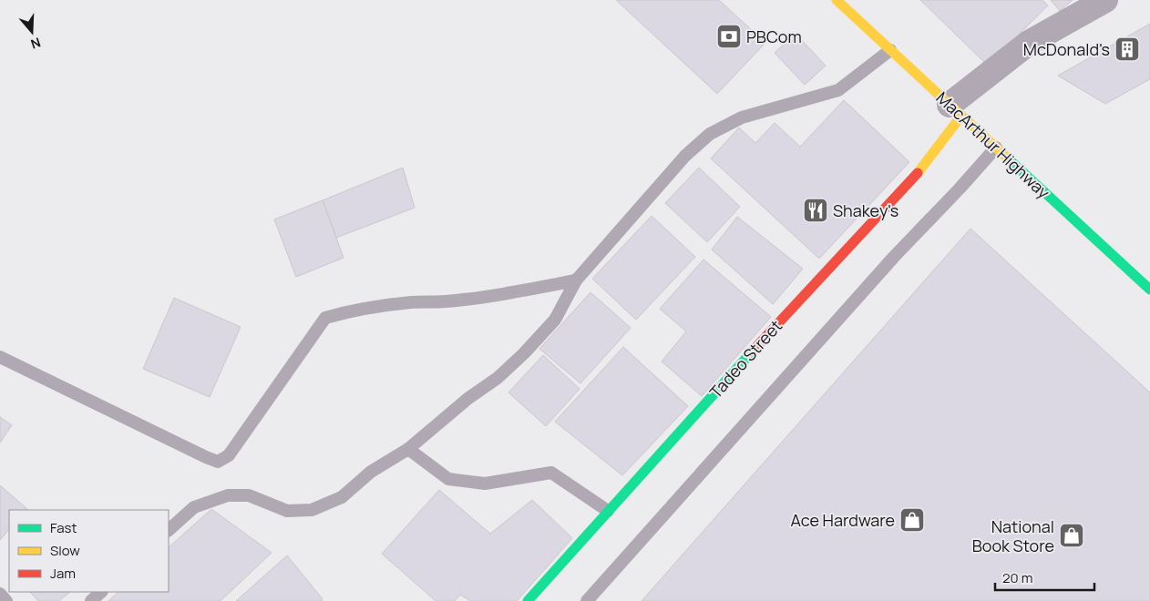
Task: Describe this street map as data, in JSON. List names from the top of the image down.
{
  "streets": {
    "main road": ["MacArthur Highway", "Tadeo Street"]
  },
  "crossings": [
    ["MacArthur Highway", "Tadeo Street"]
  ],
  "places": {
    "bank": ["PBCom"],
    "building": ["McDonald's"],
    "restaurant": ["Shakey's"],
    "shop": ["Ace Hardware", "National Book Store"]
  },
  "legend": ["Fast", "Slow", "Jam"],
  "scale_bar": "20 m",
  "north": "bottom"
}
